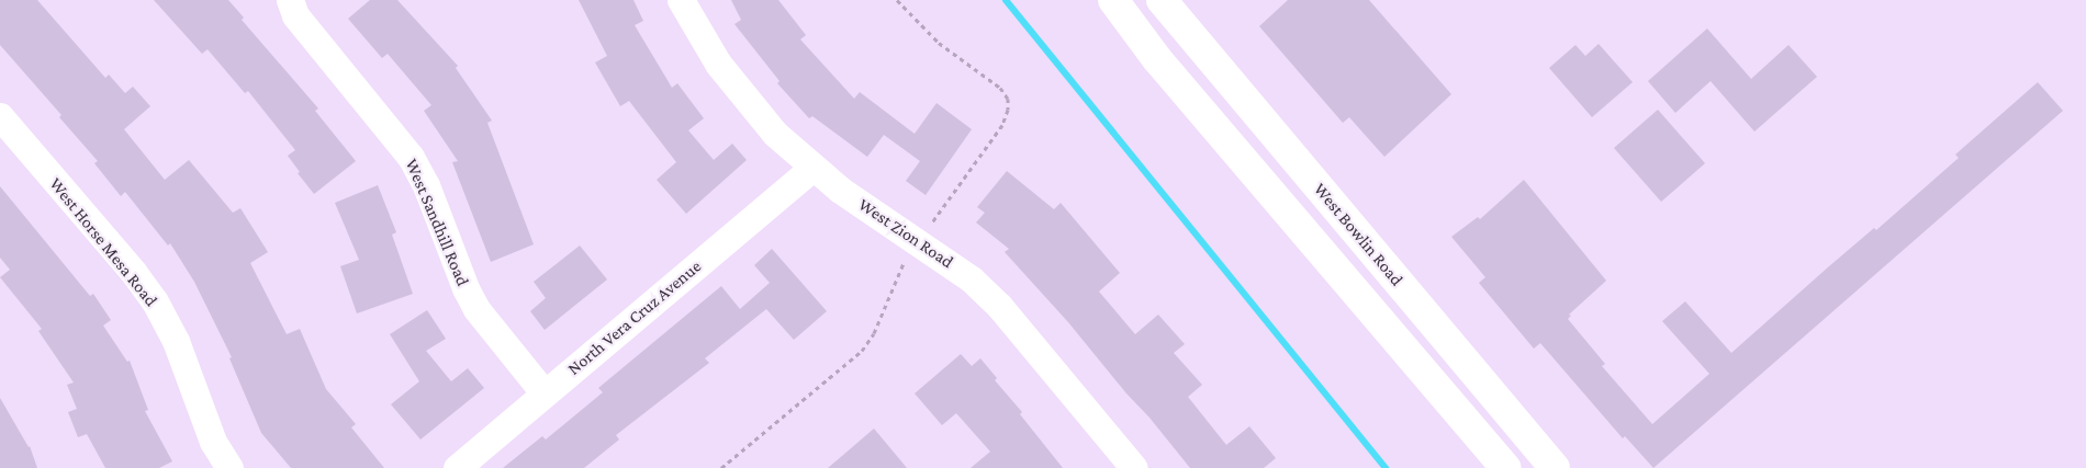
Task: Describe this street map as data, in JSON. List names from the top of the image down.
{
  "streets": {
    "street": [
      "West Sandhill Road",
      "West Zion Road",
      "West Bowlin Road",
      "West Horse Mesa Road",
      "North Vera Cruz Avenue"
    ]
  },
  "crossings": [
    ["West Sandhill Road", "North Vera Cruz Avenue"],
    ["West Zion Road", "North Vera Cruz Avenue"]
  ]
}
